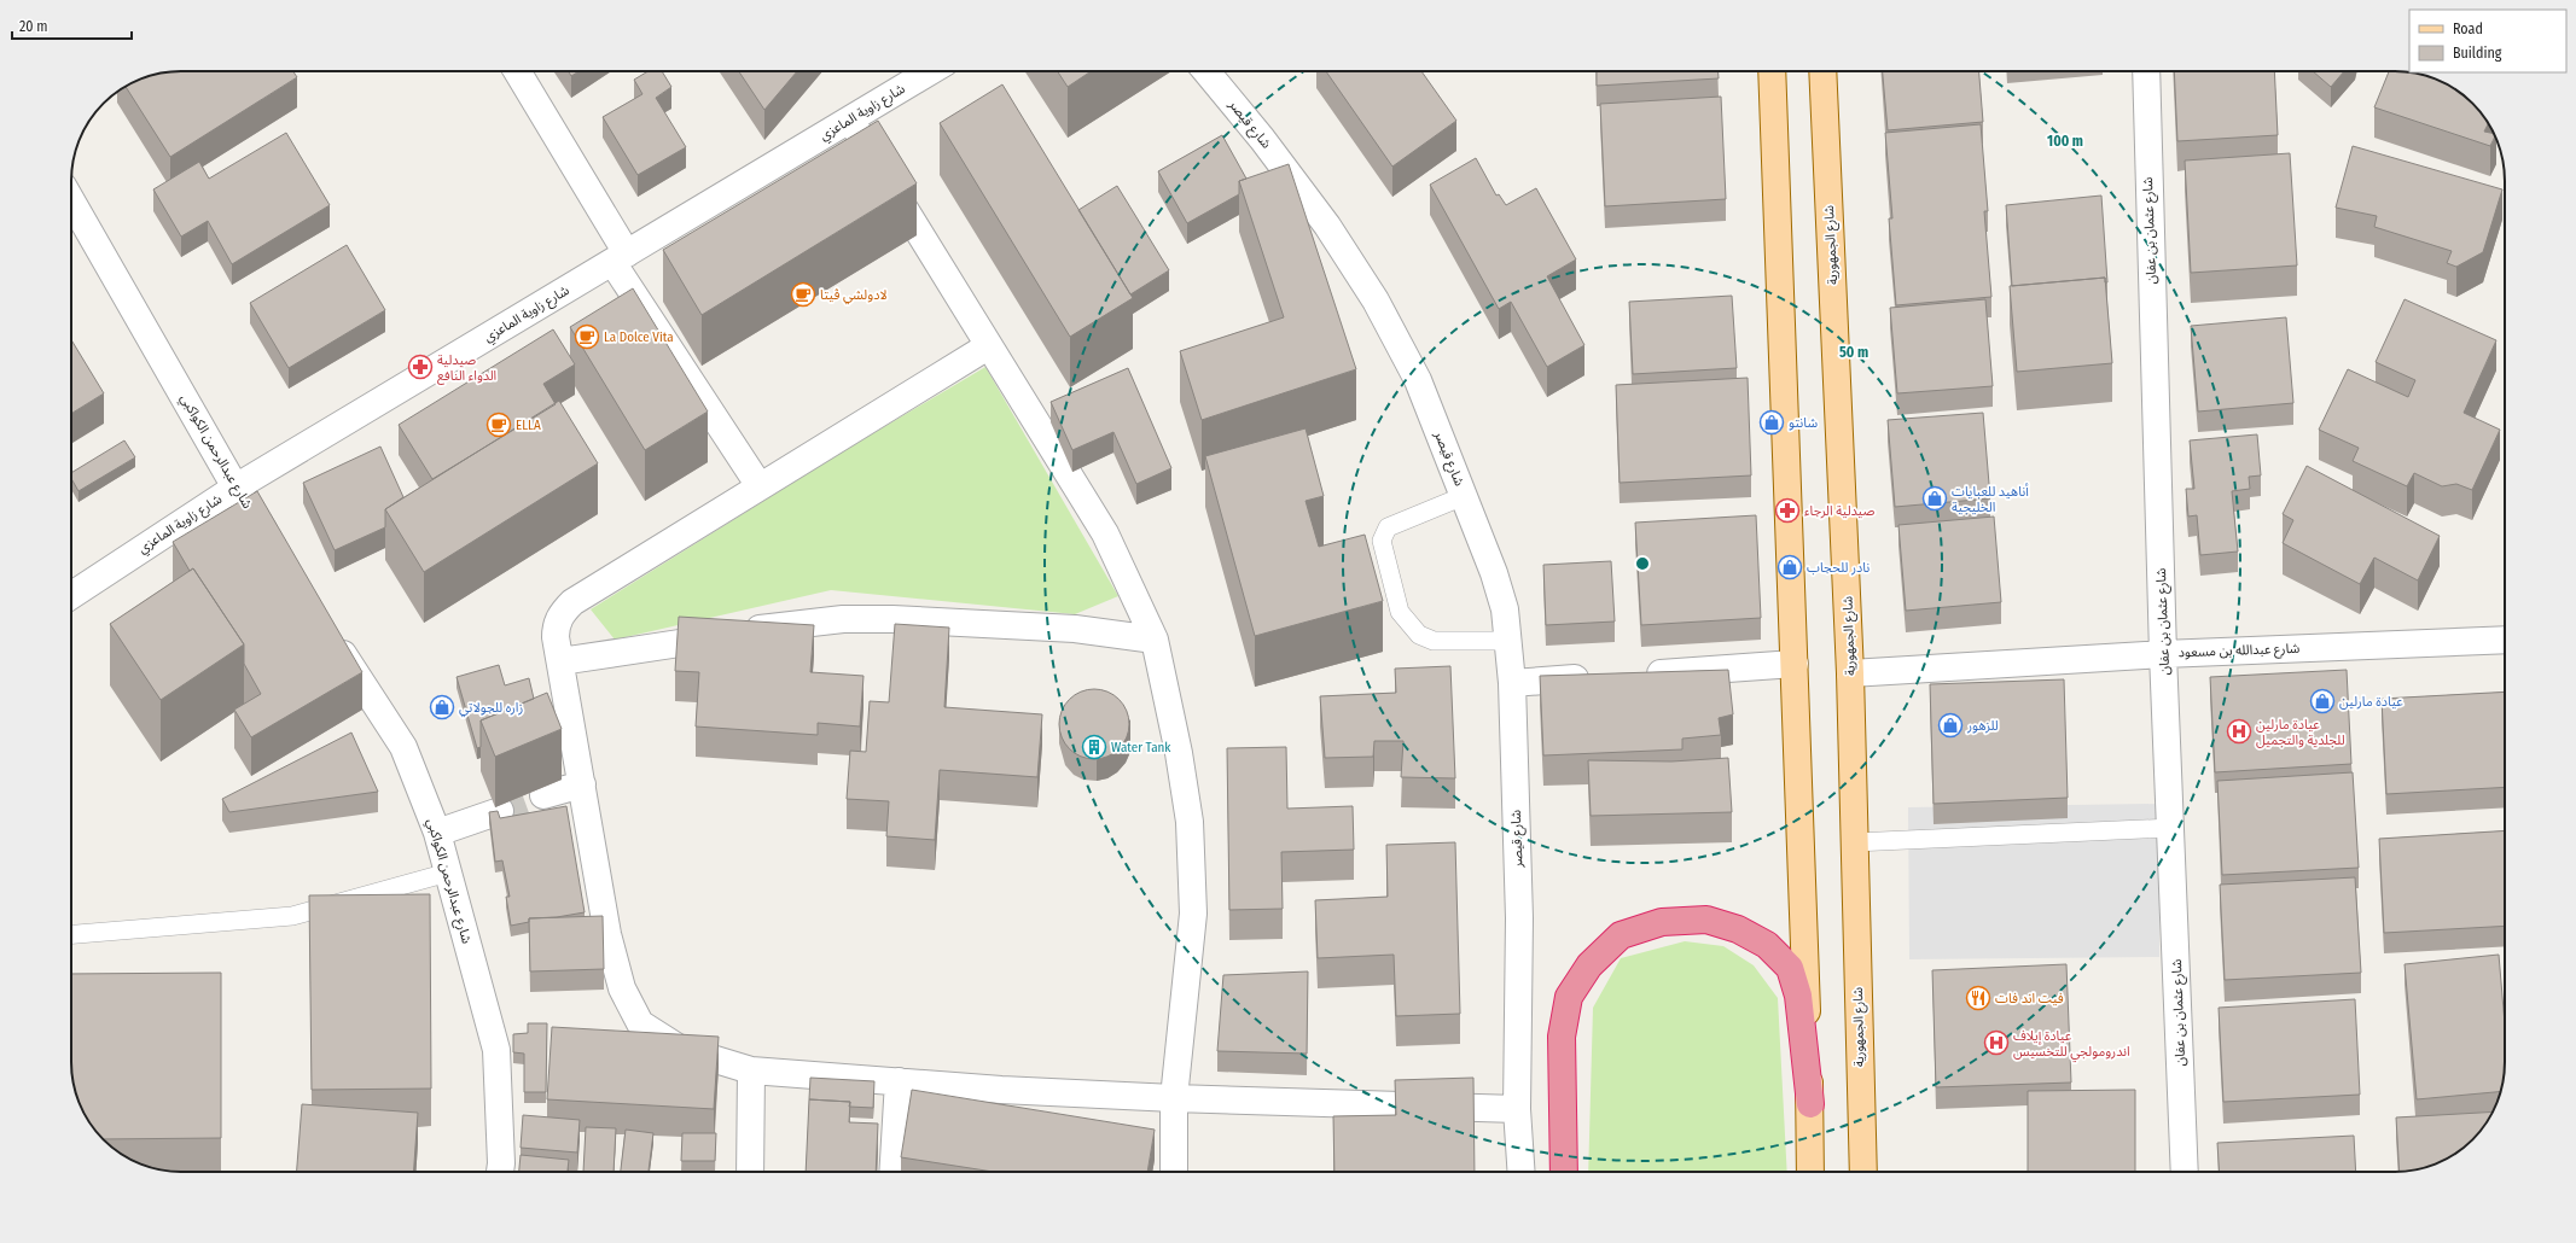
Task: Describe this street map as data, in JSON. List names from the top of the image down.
{
  "streets": {
    "main road": ["شارع الجمهورية"],
    "street": [
      "شارع زاوية الماعزي",
      "شارع قيصر",
      "شارع عثمان بن عفان",
      "شارع عبدالرحمن الكواكبي",
      "شارع عبدالله بن مسعود"
    ]
  },
  "crossings": [
    ["شارع زاوية الماعزي", "شارع عبدالرحمن الكواكبي"],
    ["شارع عثمان بن عفان", "شارع عبدالله بن مسعود"],
    ["شارع الجمهورية", "شارع عبدالله بن مسعود"]
  ],
  "places": {
    "cafe": ["لادولشي ڤيتا", "La Dolce Vita", "ELLA"],
    "pharmacy": ["صيدلية الدواء النافع", "صيدلية الرجاء"],
    "shop": [
      "شانتو",
      "أناهيد للعبايات الخليجية",
      "نادر للحجاب",
      "عيادة مارلين",
      "زاره للجولاتي",
      "للزهور"
    ],
    "hospital": ["عيادة مارلين للجلدية والتجميل", "عيادة إيلاف اندرومولجي للتخسيس"],
    "building": ["Water Tank"],
    "restaurant": ["فيت اند فات"]
  },
  "legend": ["Road", "Building"],
  "scale_bar": "20 m",
  "rings": ["100 m", "50 m"]
}
